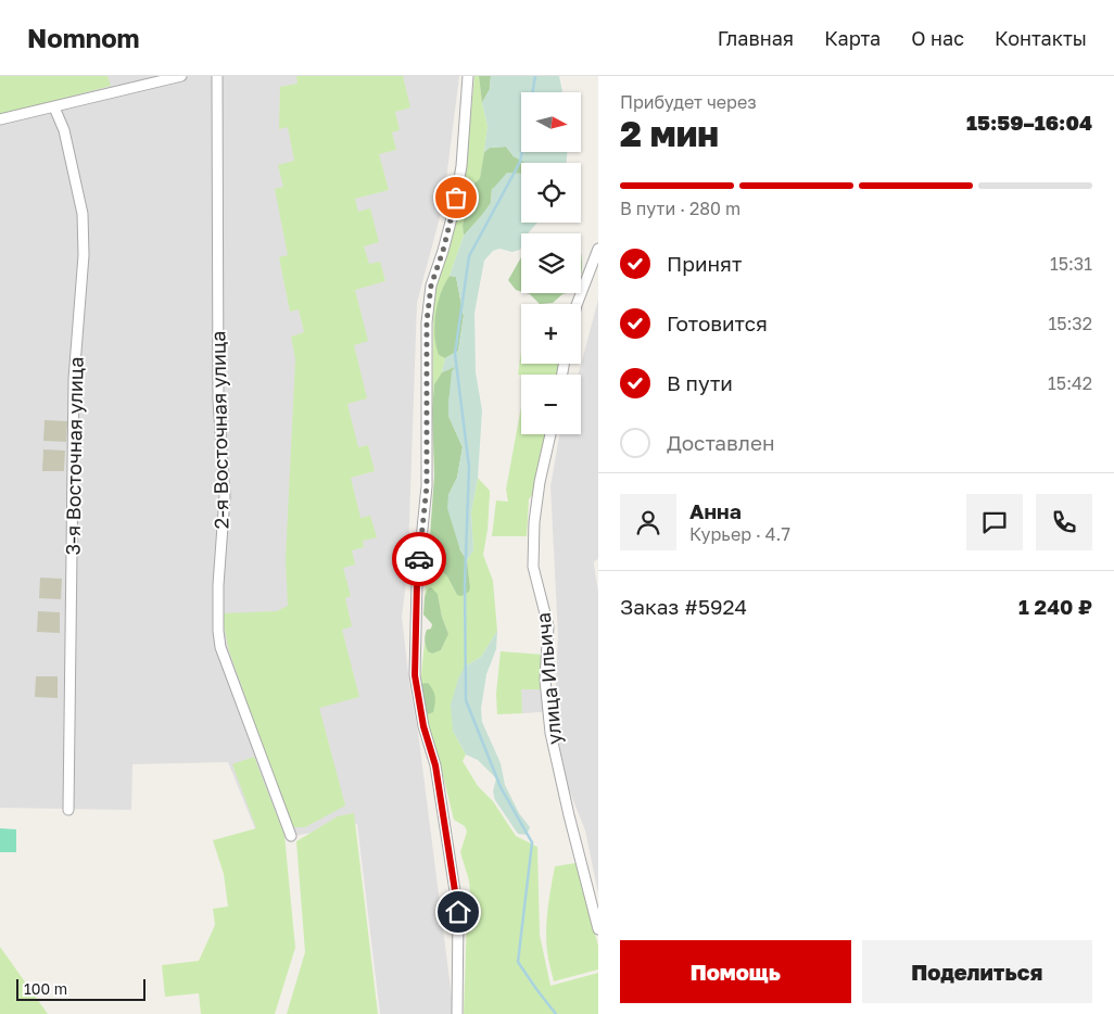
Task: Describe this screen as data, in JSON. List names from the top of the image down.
{
  "streets": {
    "street": ["2-я Восточная улица", "3-я Восточная улица", "улица Ильича"]
  },
  "scale_bar": "100 m",
  "north": "right",
  "page": {
    "header": "Nomnom",
    "nav": [
      "Главная",
      "Карта",
      "О нас",
      "Контакты"
    ],
    "heading": ["2 мин", "Прибудет через", "15:59–16:04"],
    "panel": [
      "Анна",
      "Курьер · 4.7",
      "Заказ #5924",
      "1 240 ₽"
    ],
    "map_buttons": ["+", "−"],
    "bar": "В пути · 280 m",
    "list": [
      ["Принят", "15:31"],
      ["Готовится", "15:32"],
      ["В пути", "15:42"],
      "Доставлен"
    ],
    "buttons": ["Помощь", "Поделиться"],
    "scale": "100 m"
  }
}
